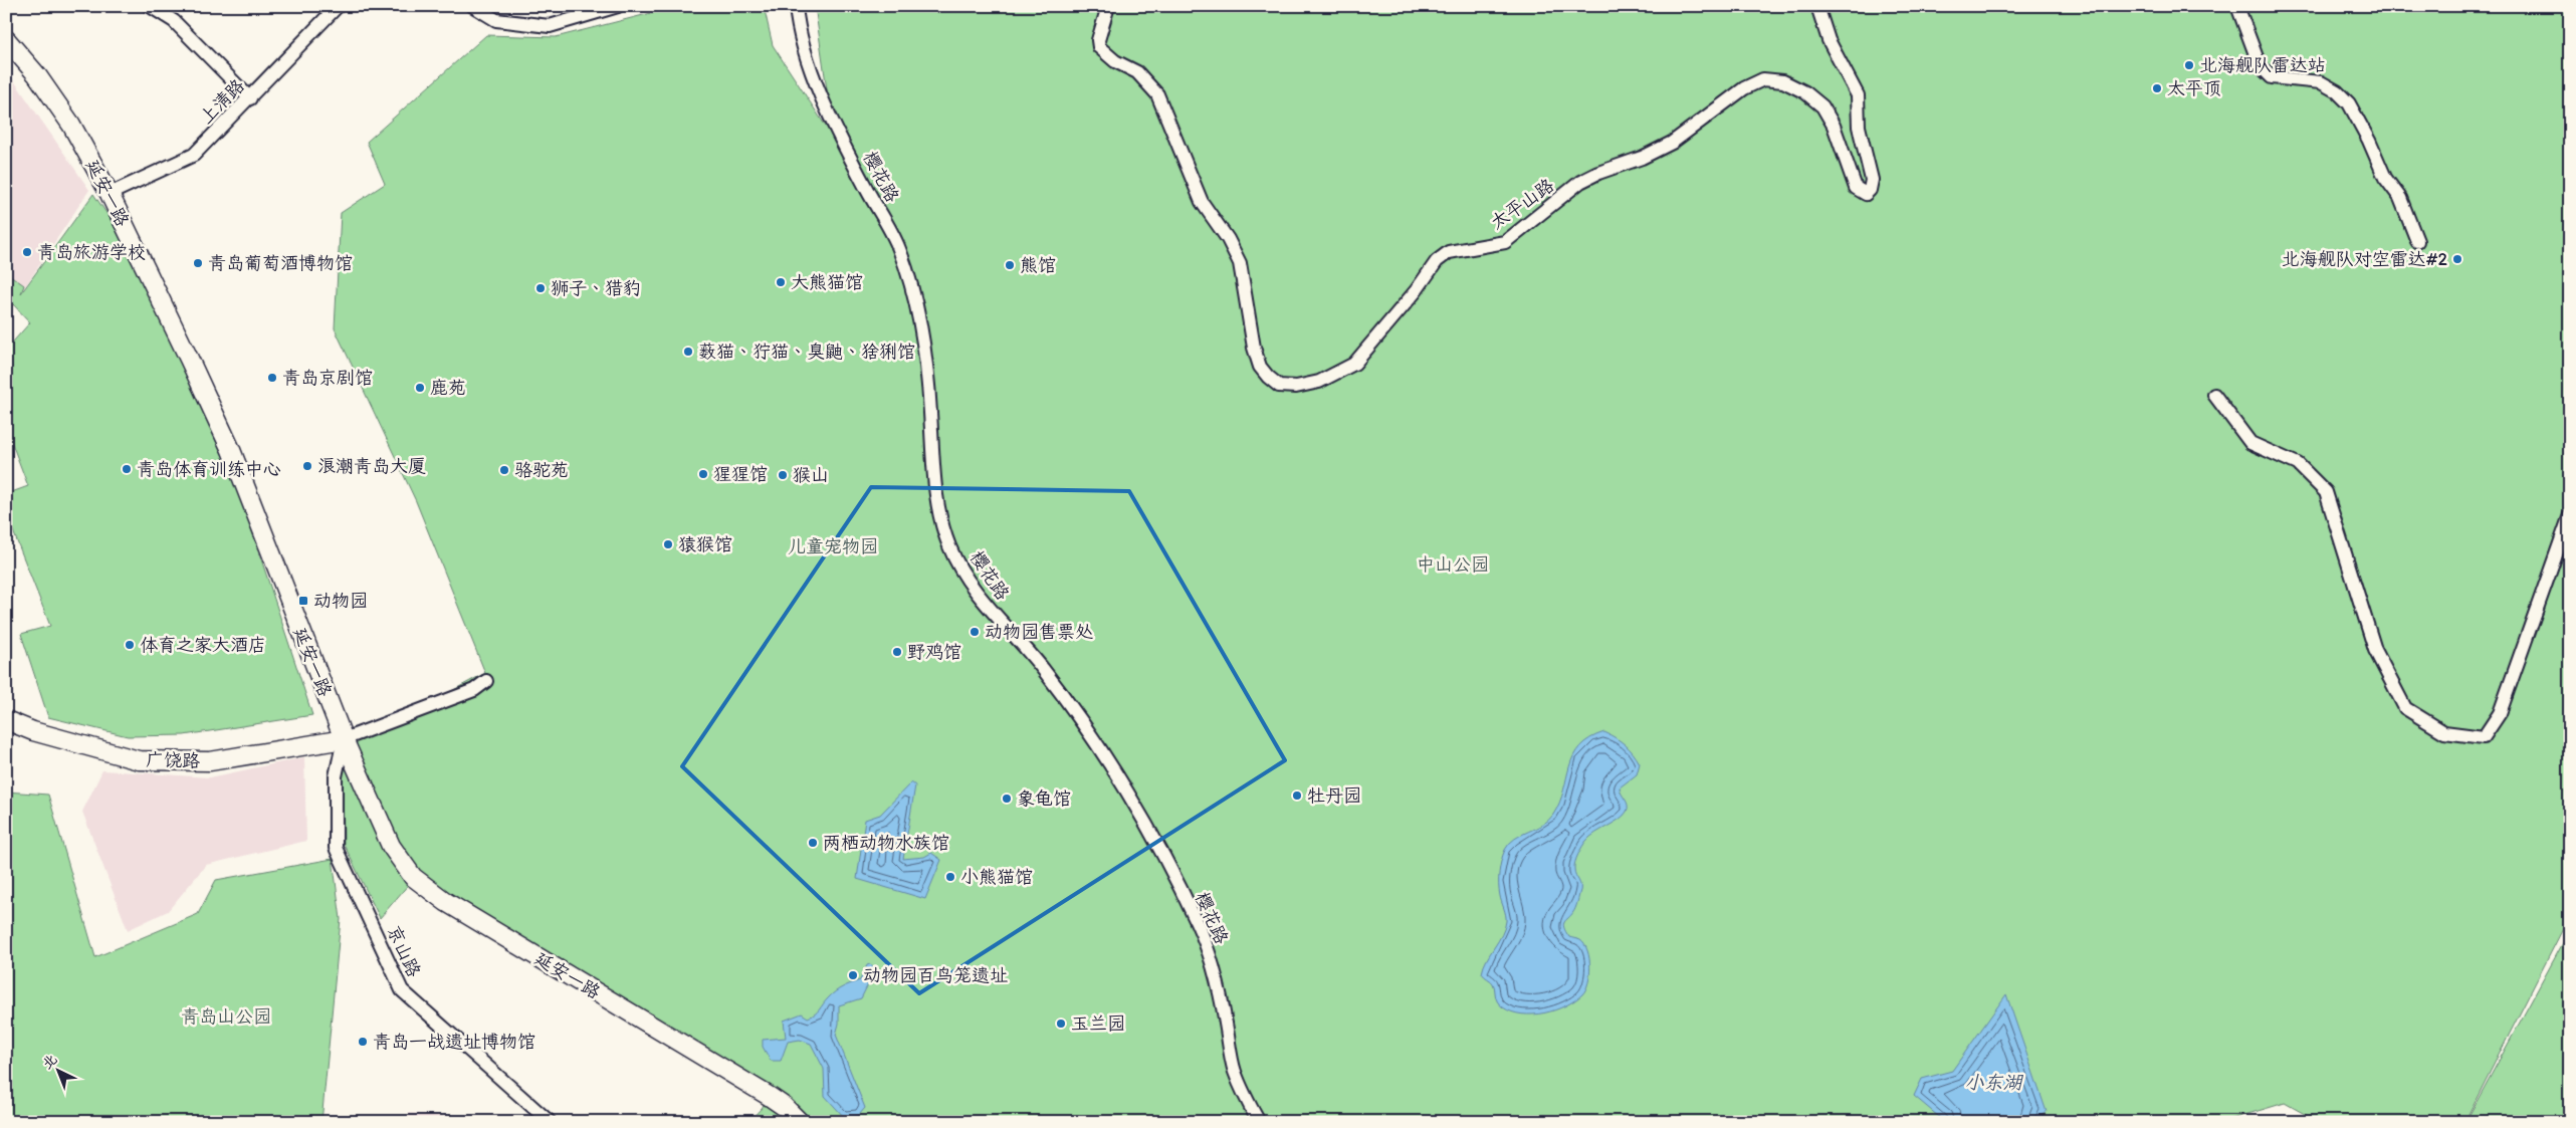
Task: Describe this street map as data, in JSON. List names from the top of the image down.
{
  "streets": {
    "main road": ["延安一路", "广饶路"],
    "street": [
      "上清路",
      "樱花路",
      "太平山路",
      "京山路"
    ]
  },
  "crossings": [
    ["上清路", "延安一路"],
    ["延安一路", "广饶路"],
    ["延安一路", "京山路"],
    ["广饶路", "京山路"]
  ],
  "water": ["小东湖"],
  "parks": ["儿童宠物园", "中山公园", "青岛山公园"],
  "places": {
    "other": [
      "北海舰队雷达站",
      "太平顶",
      "青岛旅游学校",
      "北海舰队对空雷达#2",
      "青岛葡萄酒博物馆",
      "熊馆",
      "大熊猫馆",
      "狮子、猎豹",
      "薮猫、狞猫、臭鼬、猞猁馆",
      "青岛京剧馆",
      "鹿苑",
      "浪潮青岛大厦",
      "青岛体育训练中心",
      "骆驼苑",
      "猩猩馆",
      "猴山",
      "猿猴馆",
      "动物园售票处",
      "体育之家大酒店",
      "野鸡馆",
      "牡丹园",
      "象龟馆",
      "两栖动物水族馆",
      "小熊猫馆",
      "动物园百鸟笼遗址",
      "玉兰园",
      "青岛一战遗址博物馆"
    ],
    "transit": ["动物园"]
  },
  "north": "top left"
}
